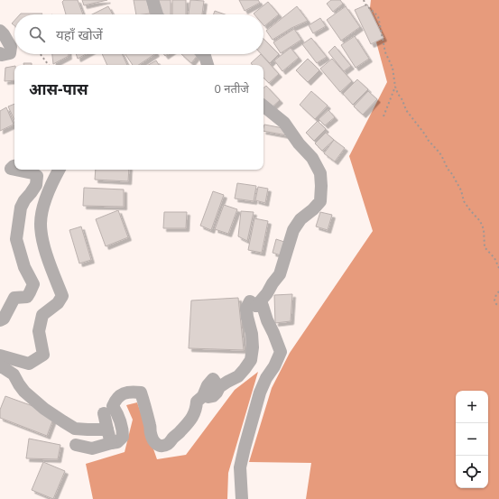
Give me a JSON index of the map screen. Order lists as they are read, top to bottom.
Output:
{
  "page": {
    "search": "यहाँ खोजें",
    "heading": ["आस-पास", "0 नतीजे"],
    "map_buttons": ["+", "−"]
  }
}
